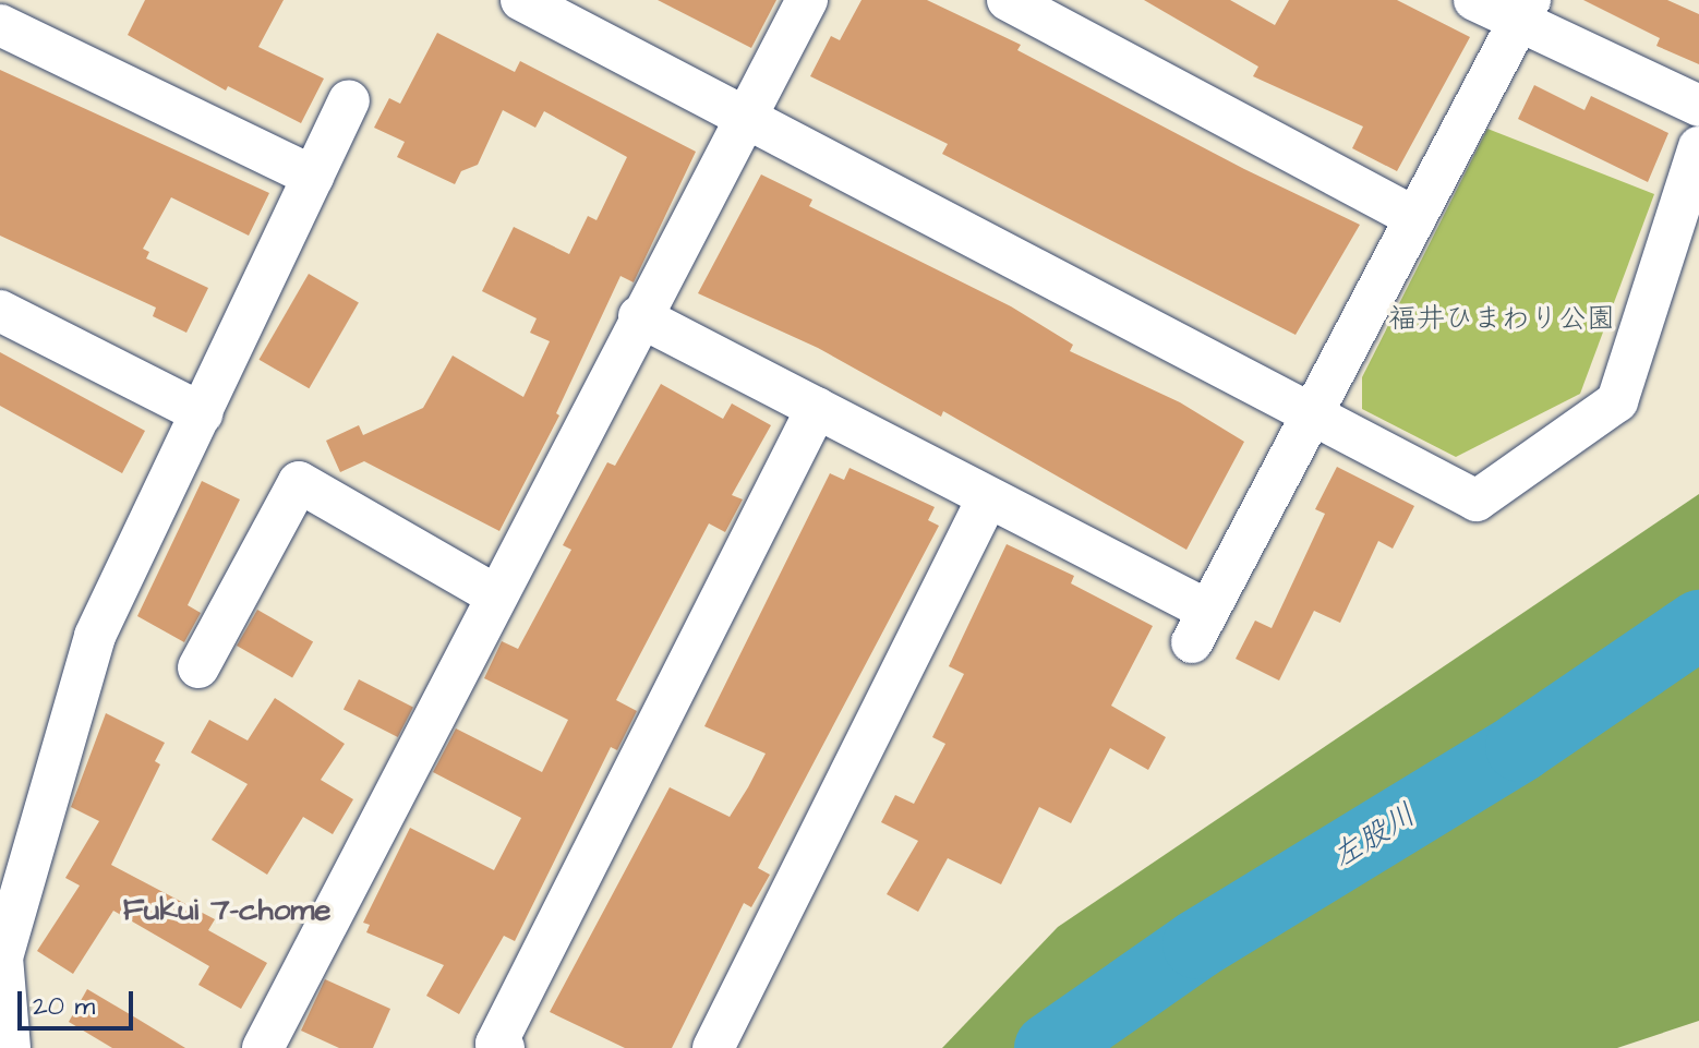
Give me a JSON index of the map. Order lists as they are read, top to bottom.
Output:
{
  "districts": ["Fukui 7-chome"],
  "water": ["左股川"],
  "parks": ["福井ひまわり公園"],
  "scale_bar": "20 m"
}
